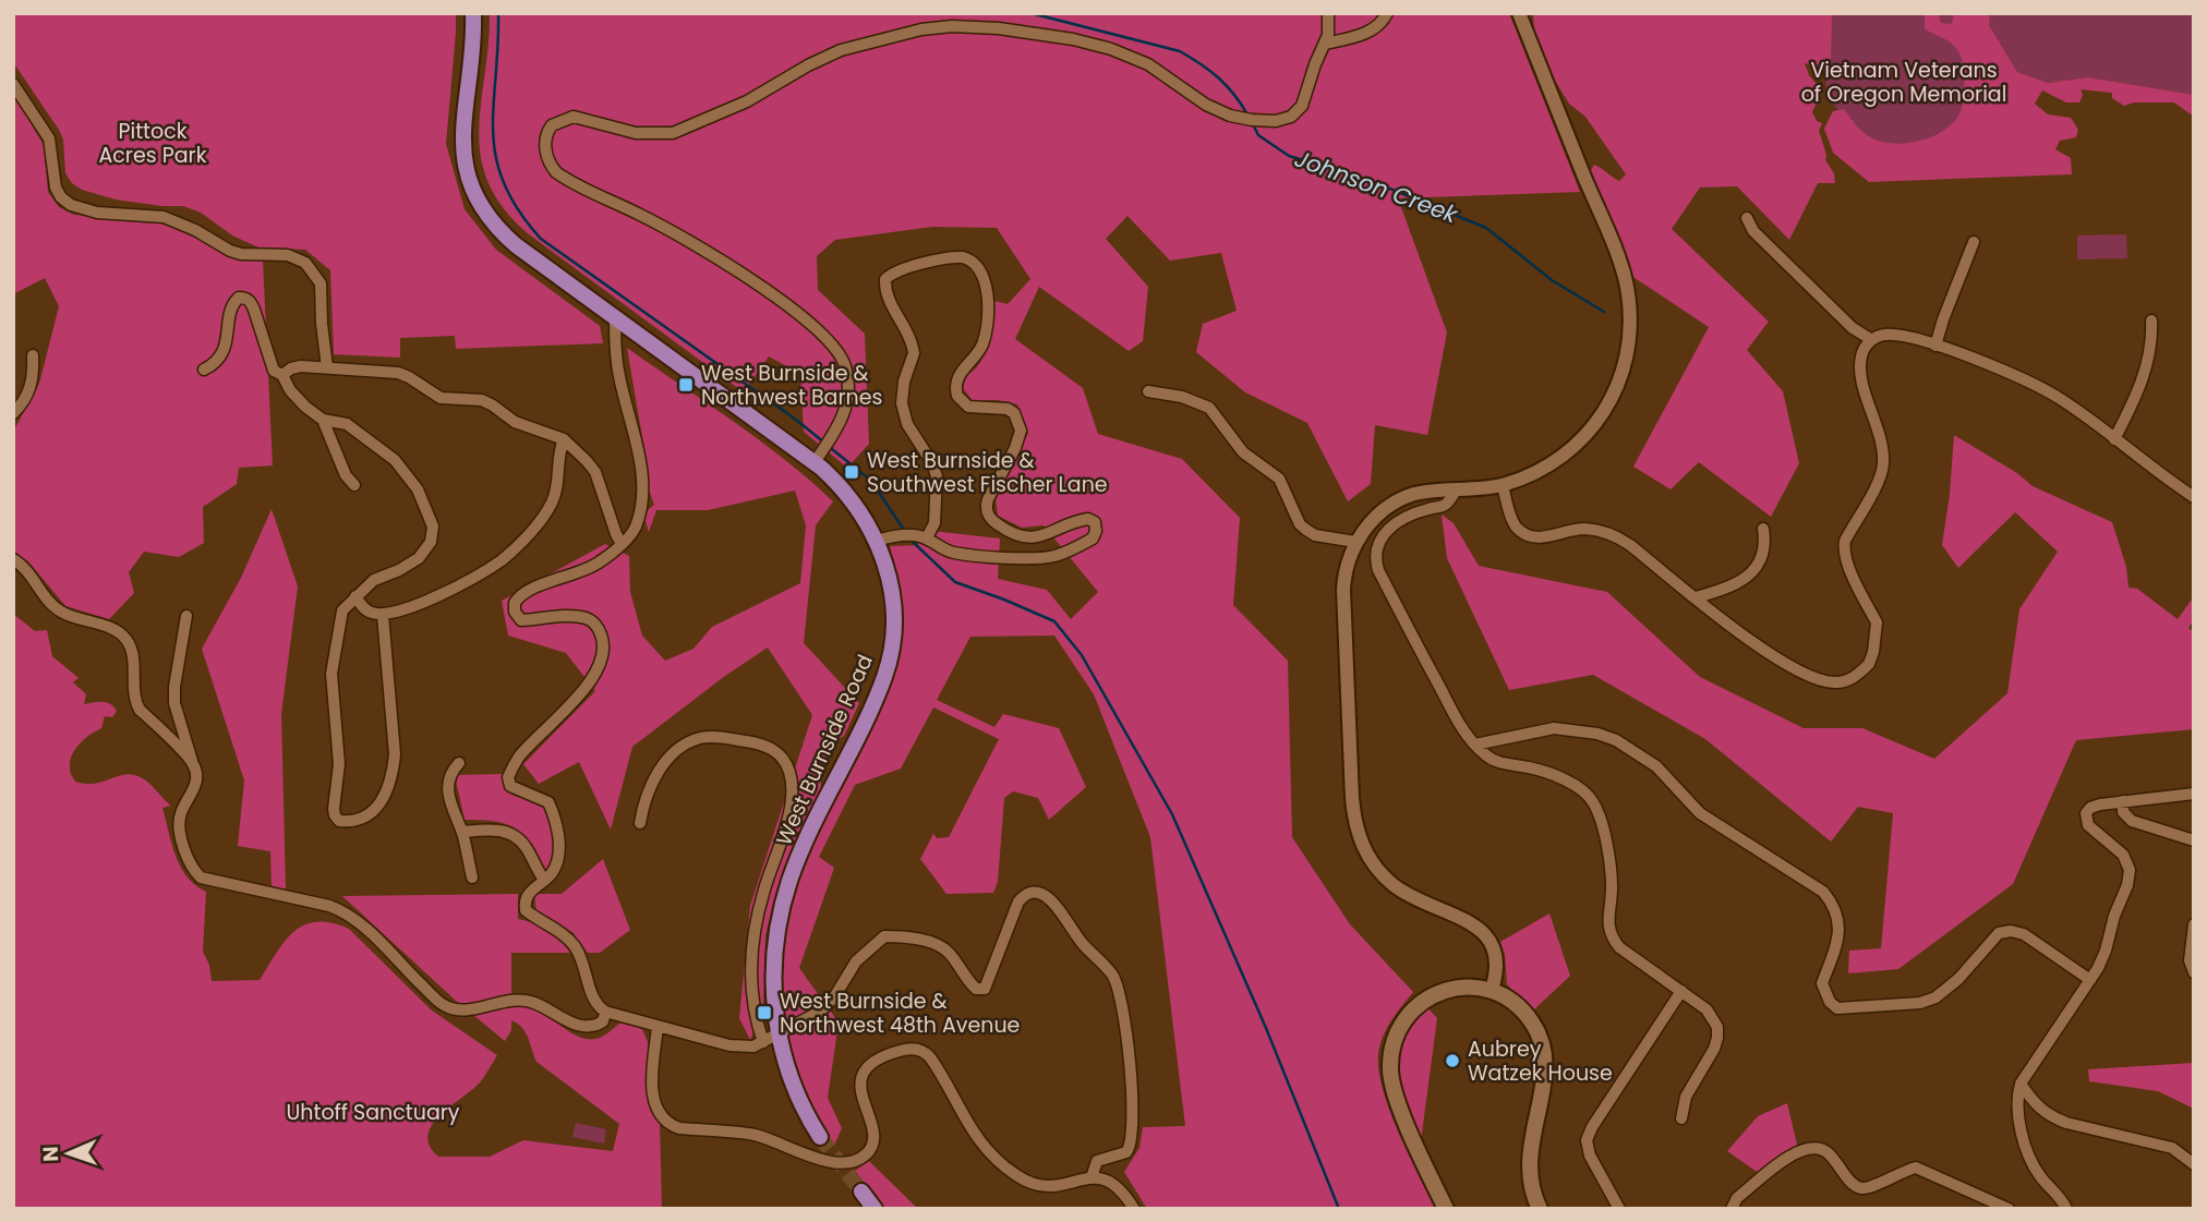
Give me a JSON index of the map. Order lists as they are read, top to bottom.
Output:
{
  "streets": {
    "main road": ["West Burnside Road"]
  },
  "water": ["Johnson Creek"],
  "parks": ["Vietnam Veterans of Oregon Memorial", "Pittock Acres Park", "Uhtoff Sanctuary"],
  "places": {
    "transit": ["West Burnside & Northwest Barnes", "West Burnside & Southwest Fischer Lane", "West Burnside & Northwest 48th Avenue"],
    "other": ["Aubrey Watzek House"]
  },
  "north": "left"
}
